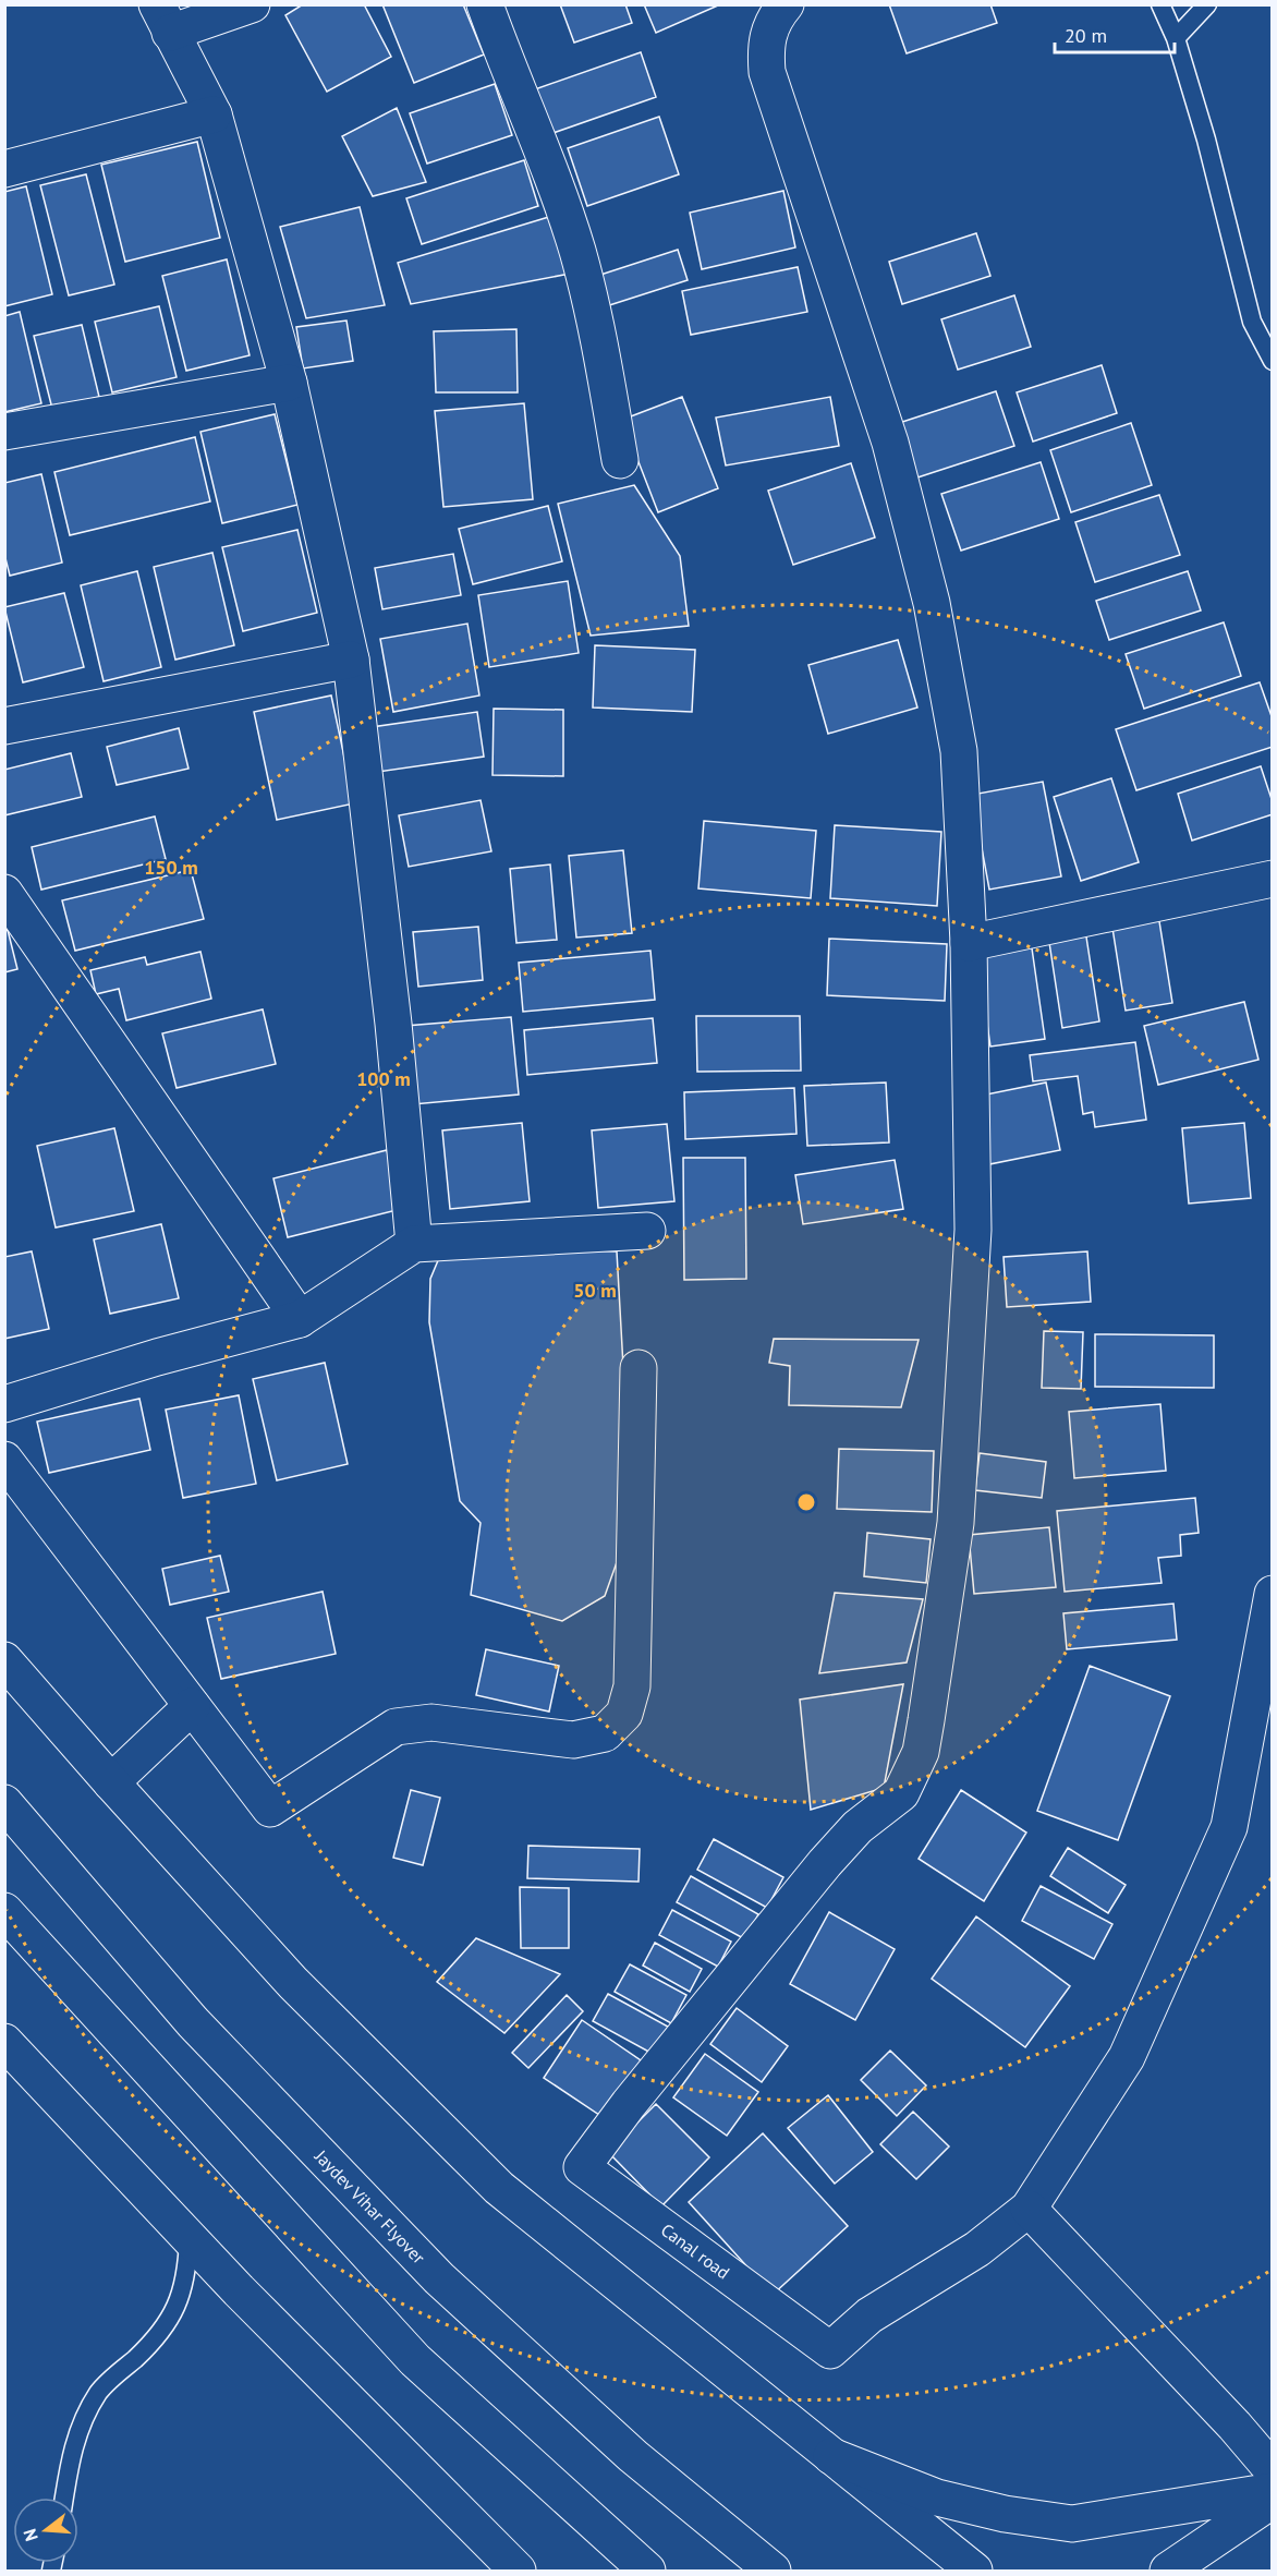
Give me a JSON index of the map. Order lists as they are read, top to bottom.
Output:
{
  "streets": {
    "main road": ["Jaydev Vihar Flyover", "Canal road"]
  },
  "scale_bar": "20 m",
  "north": "left",
  "rings": ["150 m", "100 m", "50 m"]
}
